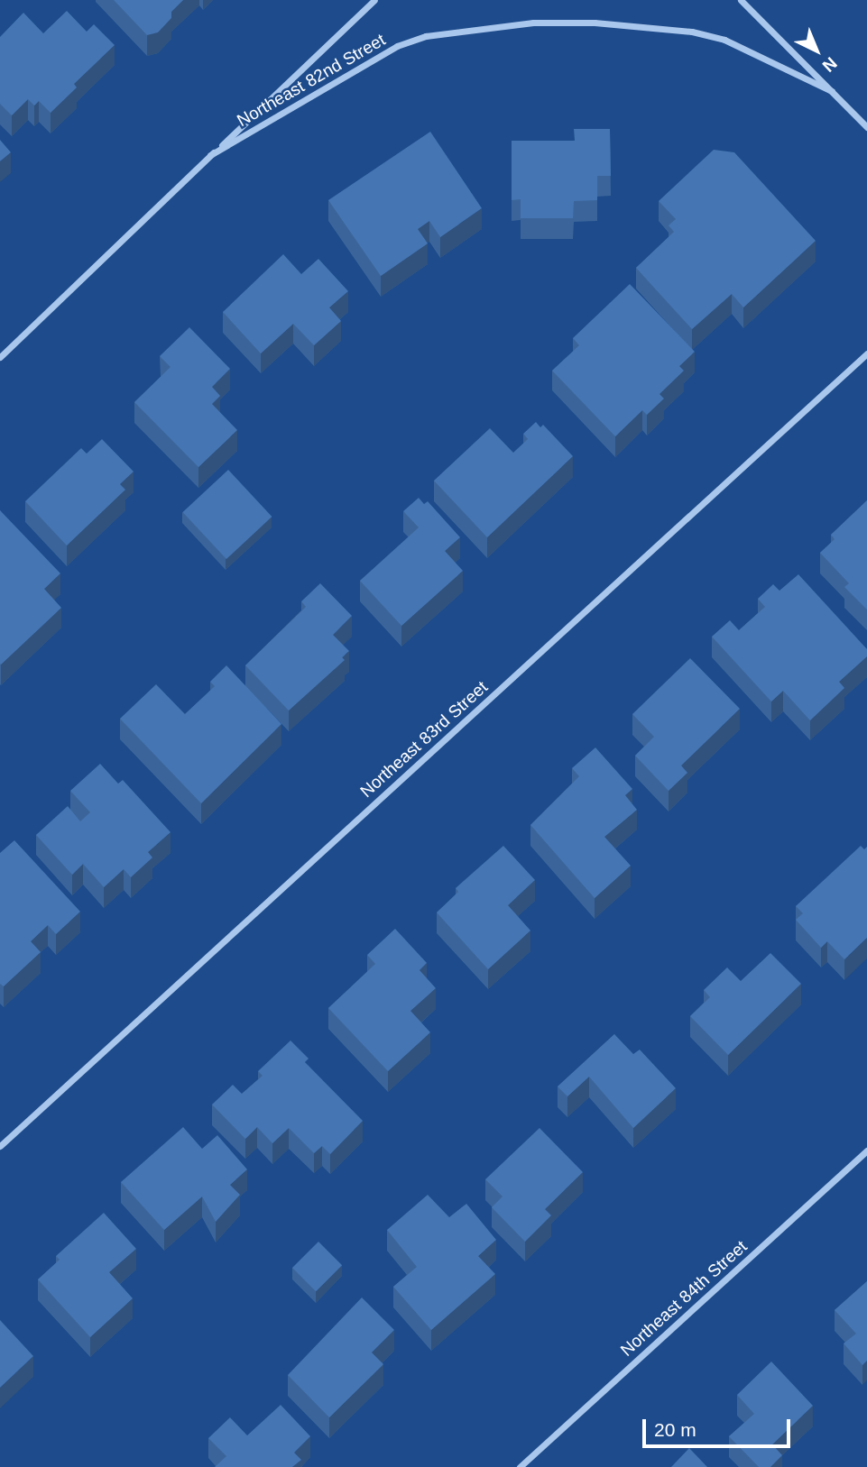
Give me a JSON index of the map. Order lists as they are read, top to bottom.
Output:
{
  "streets": {
    "street": ["Northeast 82nd Street", "Northeast 83rd Street", "Northeast 84th Street"]
  },
  "scale_bar": "20 m",
  "north": "bottom right"
}
